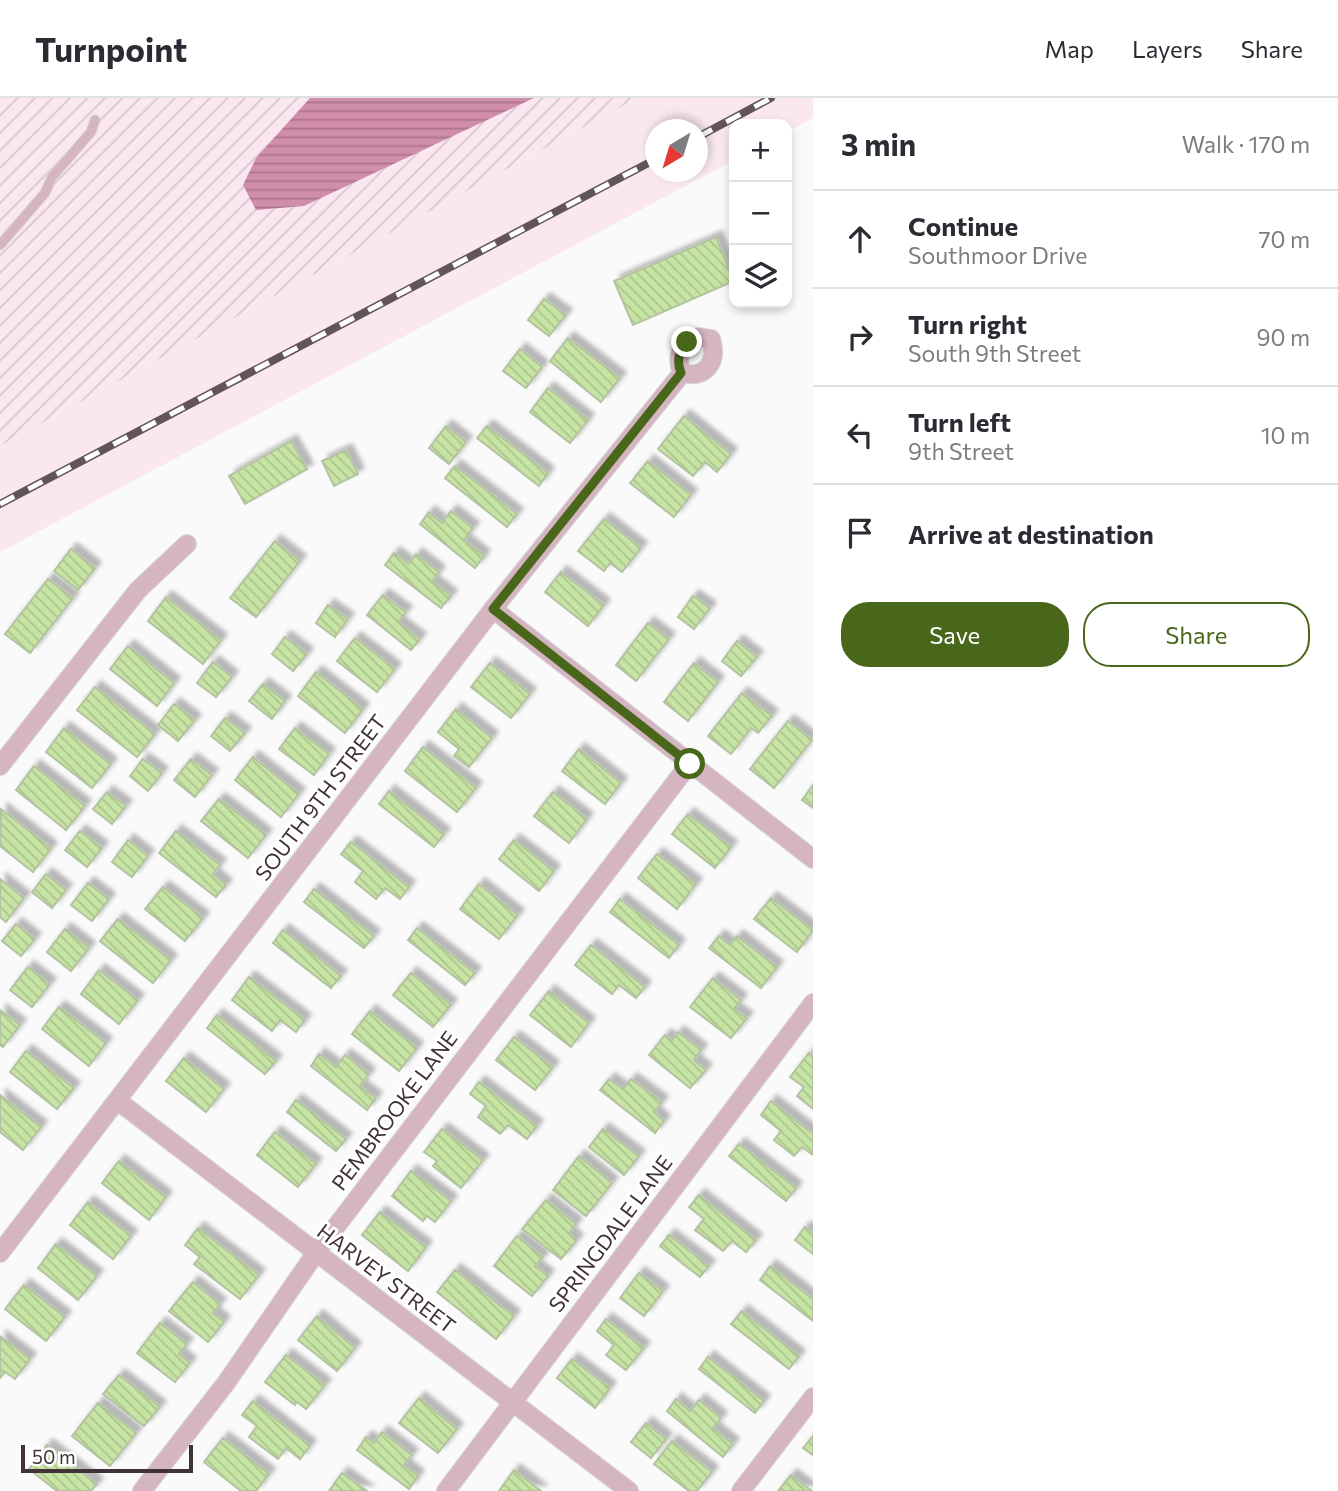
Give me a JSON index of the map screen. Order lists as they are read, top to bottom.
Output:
{
  "streets": {
    "street": [
      "SOUTH 9TH STREET",
      "PEMBROOKE LANE",
      "SPRINGDALE LANE",
      "HARVEY STREET"
    ]
  },
  "crossings": [
    ["SOUTH 9TH STREET", "HARVEY STREET"],
    ["PEMBROOKE LANE", "HARVEY STREET"],
    ["SPRINGDALE LANE", "HARVEY STREET"]
  ],
  "scale_bar": "50 m",
  "north": "bottom left",
  "page": {
    "header": "Turnpoint",
    "nav": ["Map", "Layers", "Share"],
    "heading": ["3 min", "Walk · 170 m"],
    "map_buttons": ["+", "−"],
    "list": [
      ["Continue", "Southmoor Drive", "70 m"],
      ["Turn right", "South 9th Street", "90 m"],
      ["Turn left", "9th Street", "10 m"],
      "Arrive at destination"
    ],
    "buttons": ["Save", "Share"],
    "scale": "50 m"
  }
}
